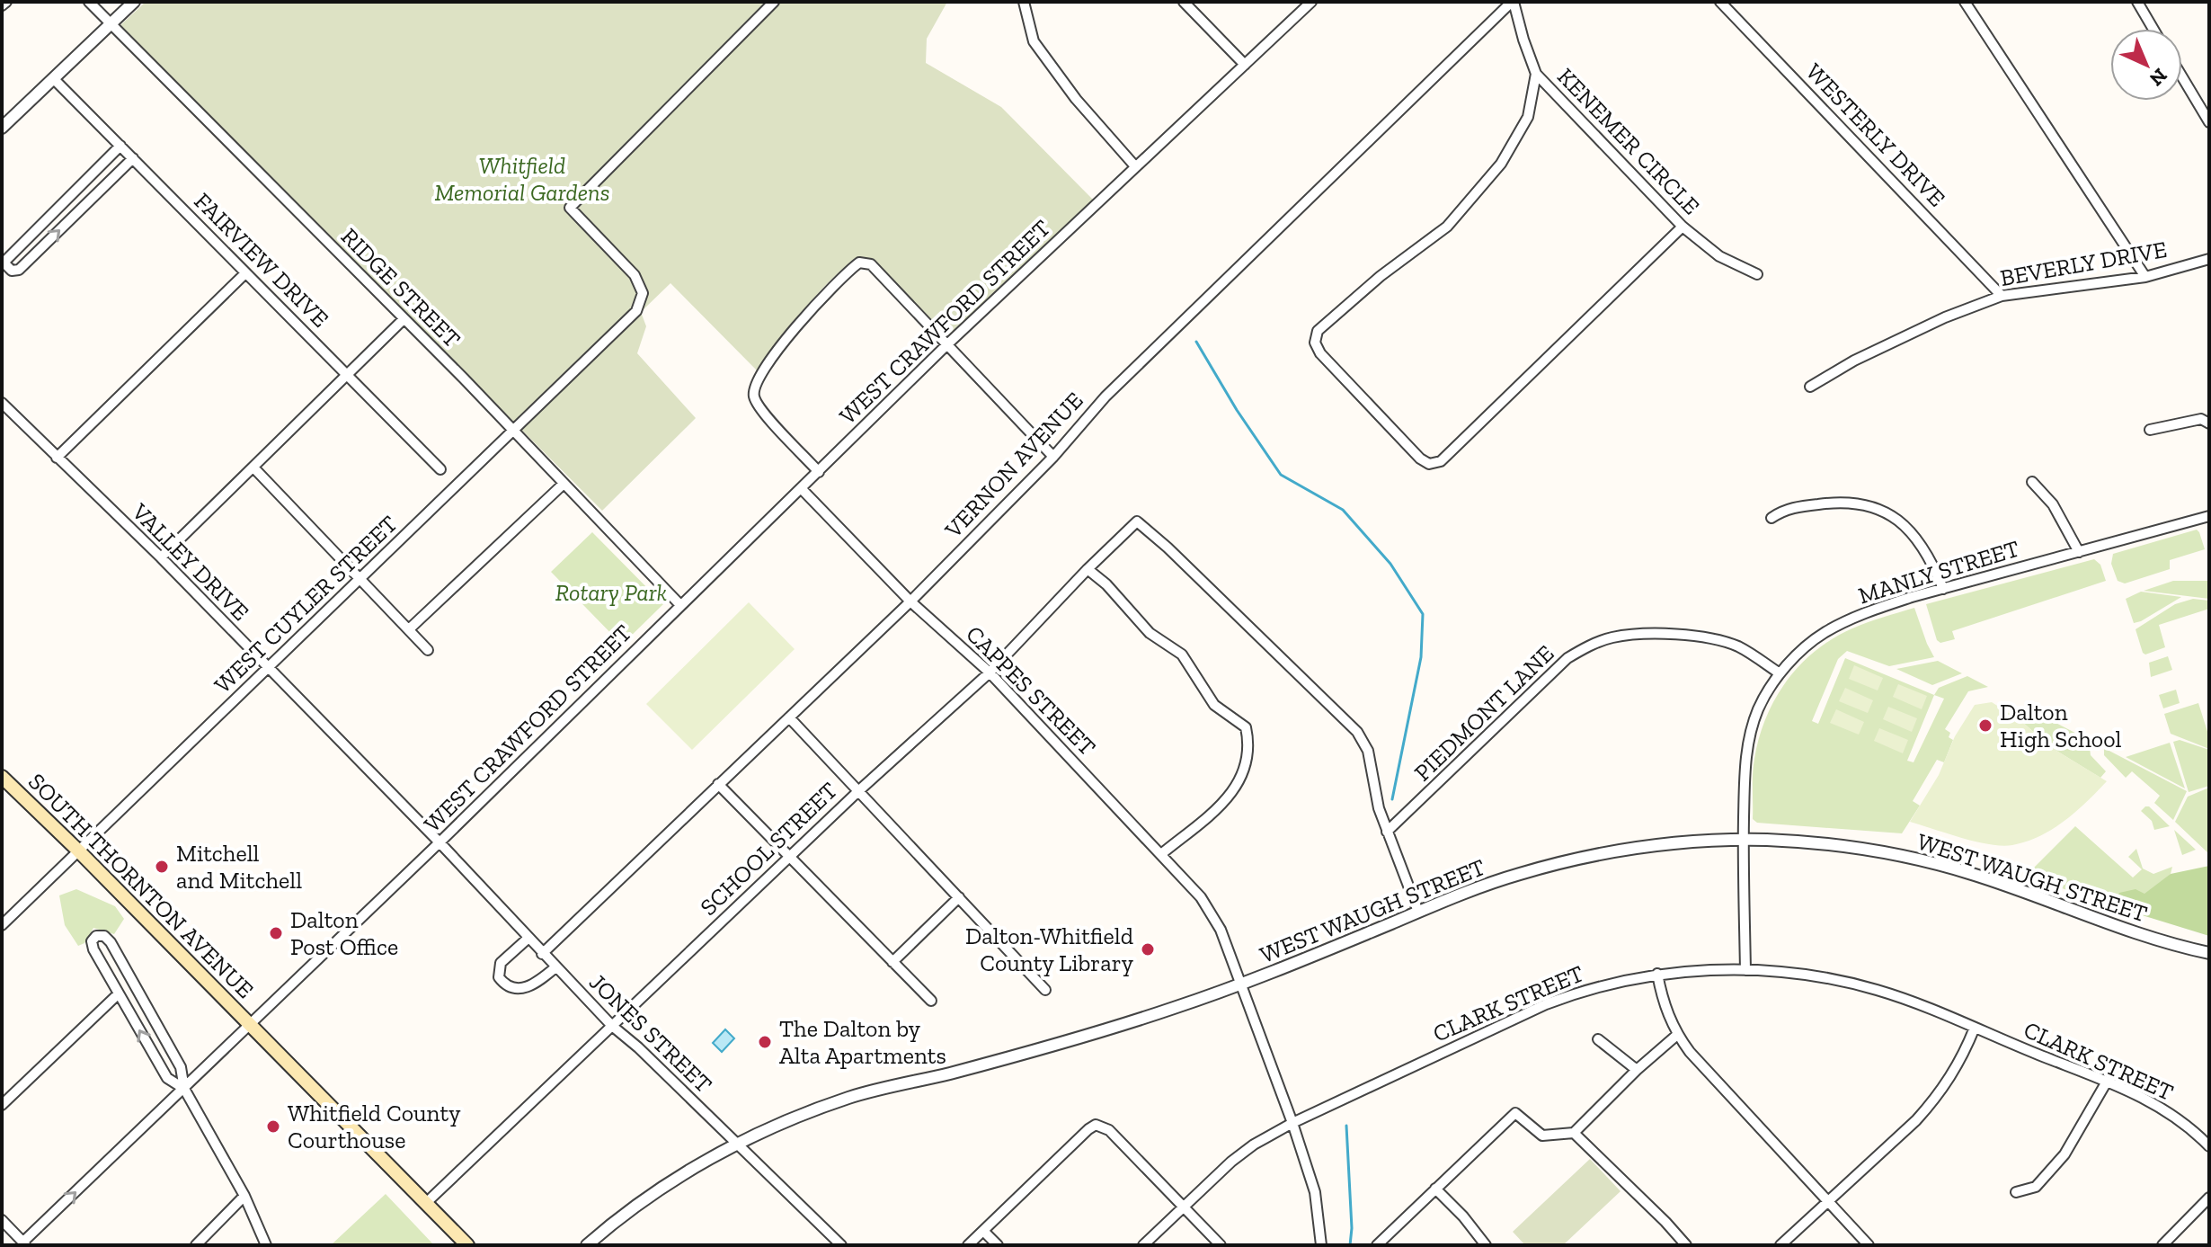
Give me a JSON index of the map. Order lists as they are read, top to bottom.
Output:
{
  "streets": {
    "main road": ["SOUTH THORNTON AVENUE"],
    "street": [
      "WESTERLY DRIVE",
      "KENEMER CIRCLE",
      "FAIRVIEW DRIVE",
      "BEVERLY DRIVE",
      "RIDGE STREET",
      "WEST CRAWFORD STREET",
      "VERNON AVENUE",
      "VALLEY DRIVE",
      "MANLY STREET",
      "WEST CUYLER STREET",
      "CAPPES STREET",
      "PIEDMONT LANE",
      "SCHOOL STREET",
      "WEST WAUGH STREET",
      "CLARK STREET",
      "JONES STREET"
    ]
  },
  "crossings": [
    ["WESTERLY DRIVE", "BEVERLY DRIVE"],
    ["KENEMER CIRCLE", "VERNON AVENUE"],
    ["RIDGE STREET", "WEST CRAWFORD STREET"],
    ["RIDGE STREET", "WEST CUYLER STREET"],
    ["WEST CRAWFORD STREET", "VALLEY DRIVE"],
    ["WEST CRAWFORD STREET", "CAPPES STREET"],
    ["WEST CRAWFORD STREET", "SOUTH THORNTON AVENUE"],
    ["WEST CRAWFORD STREET", "JONES STREET"],
    ["VERNON AVENUE", "CAPPES STREET"],
    ["VERNON AVENUE", "JONES STREET"],
    ["VALLEY DRIVE", "WEST CUYLER STREET"],
    ["VALLEY DRIVE", "JONES STREET"],
    ["MANLY STREET", "PIEDMONT LANE"],
    ["MANLY STREET", "WEST WAUGH STREET"],
    ["MANLY STREET", "CLARK STREET"],
    ["WEST CUYLER STREET", "SOUTH THORNTON AVENUE"],
    ["CAPPES STREET", "SCHOOL STREET"],
    ["CAPPES STREET", "WEST WAUGH STREET"],
    ["CAPPES STREET", "CLARK STREET"],
    ["PIEDMONT LANE", "SCHOOL STREET"],
    ["SCHOOL STREET", "SOUTH THORNTON AVENUE"],
    ["SCHOOL STREET", "JONES STREET"],
    ["WEST WAUGH STREET", "JONES STREET"]
  ],
  "parks": ["Whitfield Memorial Gardens", "Rotary Park"],
  "places": [
    "Dalton High School",
    "Mitchell and Mitchell",
    "Dalton Post Office",
    "Dalton-Whitfield County Library",
    "The Dalton by Alta Apartments",
    "Whitfield County Courthouse"
  ],
  "north": "bottom right"
}
